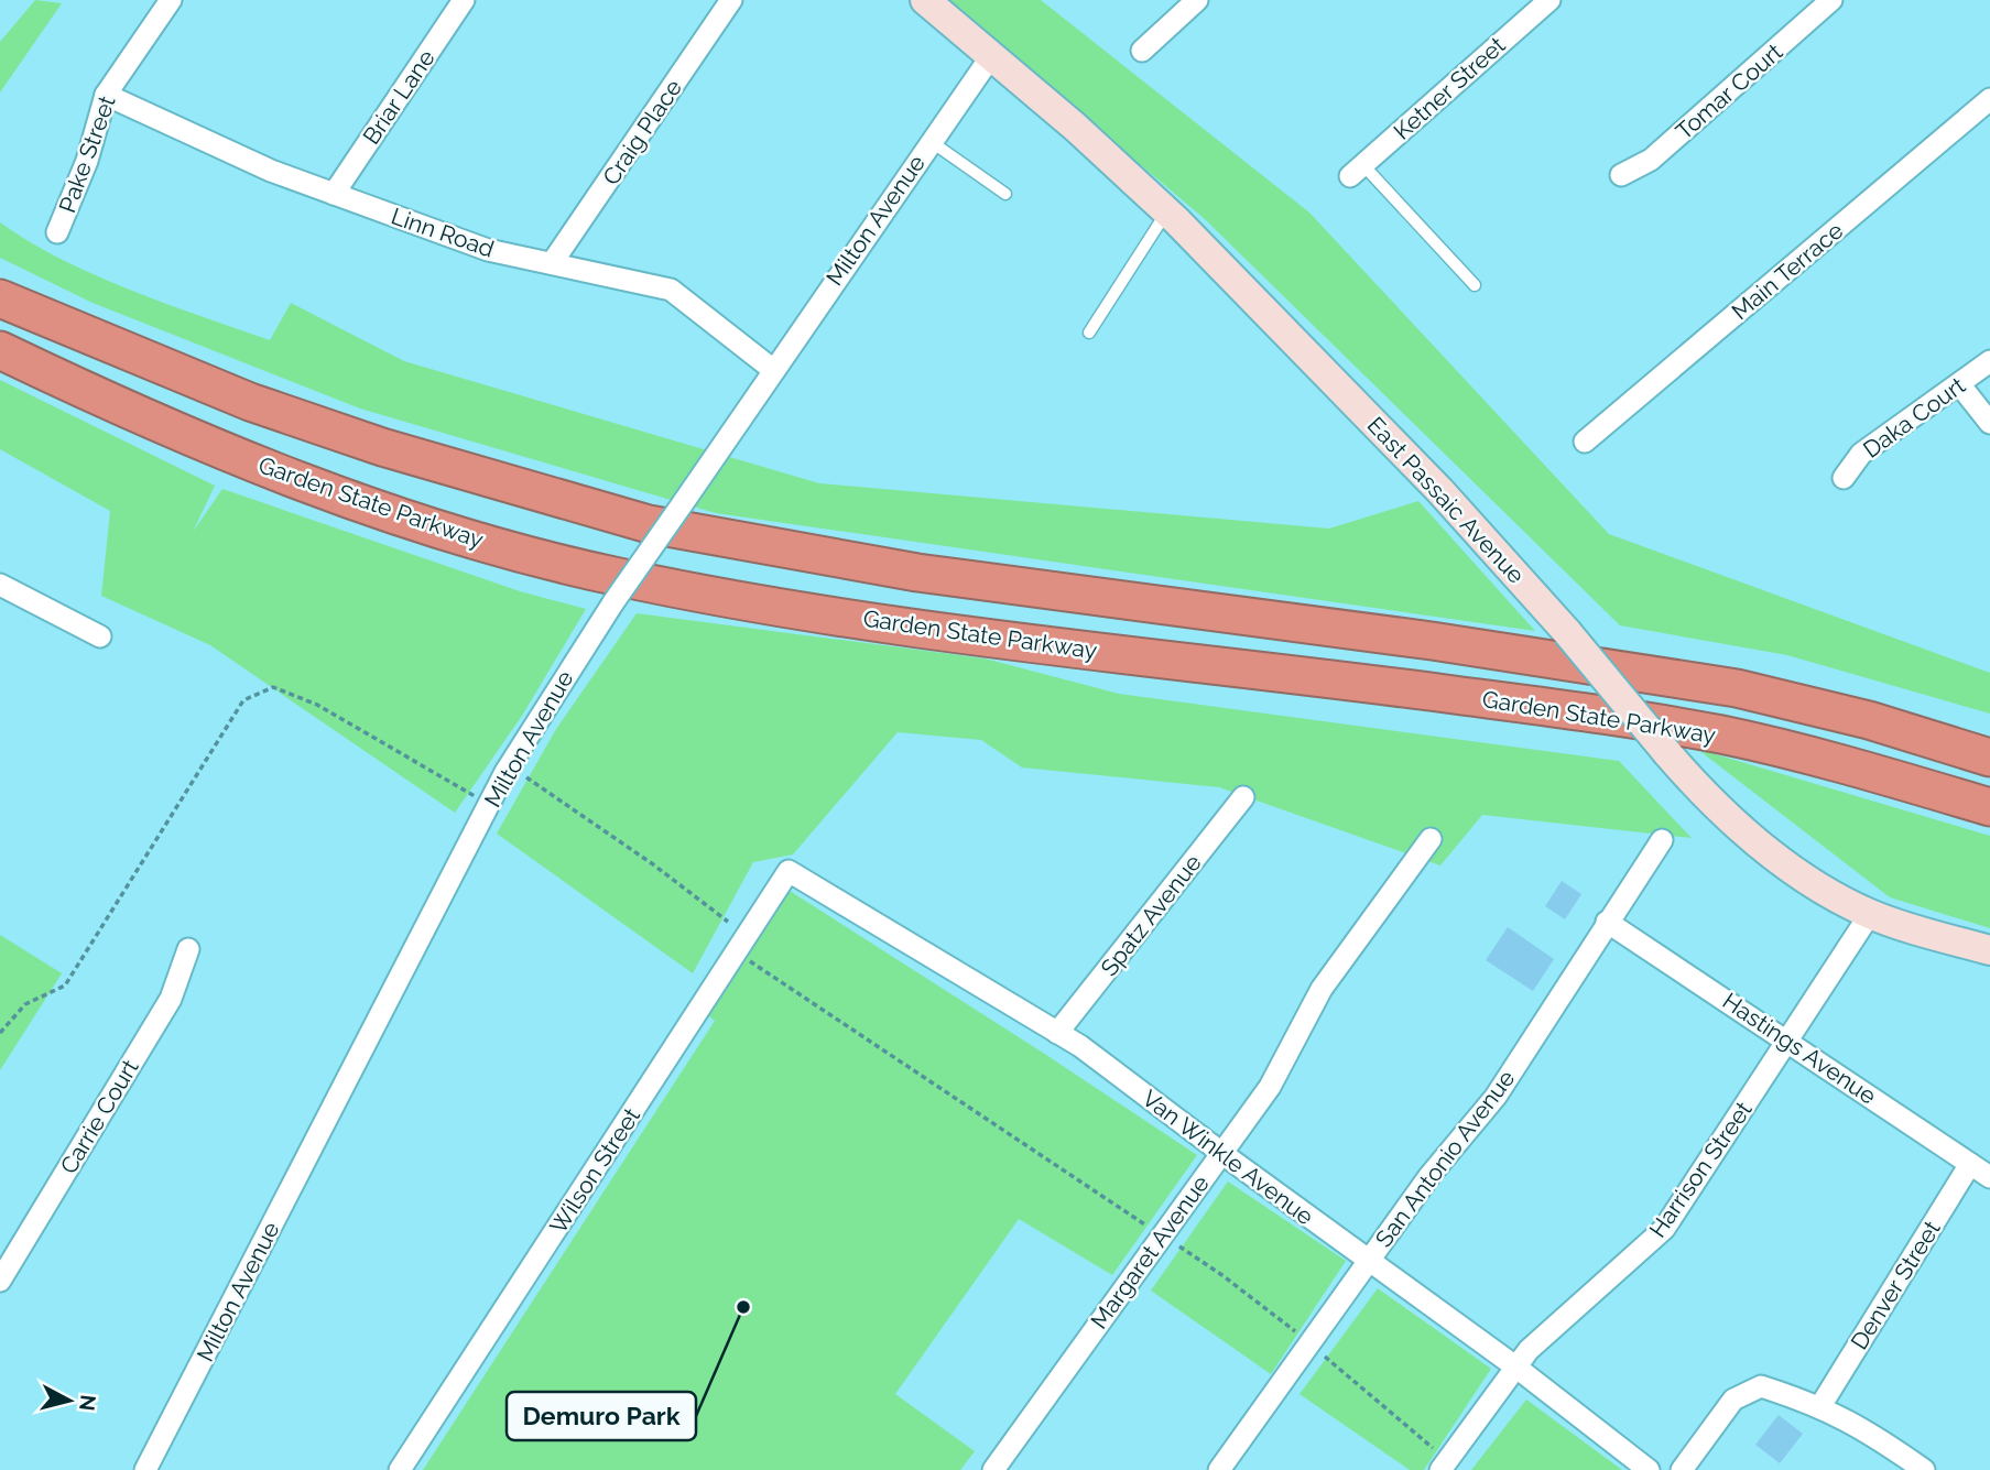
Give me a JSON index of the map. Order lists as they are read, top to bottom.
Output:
{
  "streets": {
    "highway": ["Garden State Parkway"],
    "main road": ["East Passaic Avenue"],
    "street": [
      "Ketner Street",
      "Tomar Court",
      "Briar Lane",
      "Craig Place",
      "Pake Street",
      "Milton Avenue",
      "Linn Road",
      "Main Terrace",
      "Daka Court",
      "Spatz Avenue",
      "Hastings Avenue",
      "Carrie Court",
      "Van Winkle Avenue",
      "San Antonio Avenue",
      "Harrison Street",
      "Wilson Street",
      "Margaret Avenue",
      "Denver Street"
    ]
  },
  "crossings": [
    ["Briar Lane", "Linn Road"],
    ["Craig Place", "Linn Road"],
    ["Pake Street", "Linn Road"],
    ["Milton Avenue", "Linn Road"],
    ["Milton Avenue", "East Passaic Avenue"],
    ["East Passaic Avenue", "Harrison Street"],
    ["Spatz Avenue", "Van Winkle Avenue"],
    ["Hastings Avenue", "San Antonio Avenue"],
    ["Hastings Avenue", "Harrison Street"],
    ["Hastings Avenue", "Denver Street"],
    ["Van Winkle Avenue", "San Antonio Avenue"],
    ["Van Winkle Avenue", "Harrison Street"],
    ["Van Winkle Avenue", "Wilson Street"],
    ["Van Winkle Avenue", "Margaret Avenue"]
  ],
  "places": ["Demuro Park"],
  "north": "right"
}
